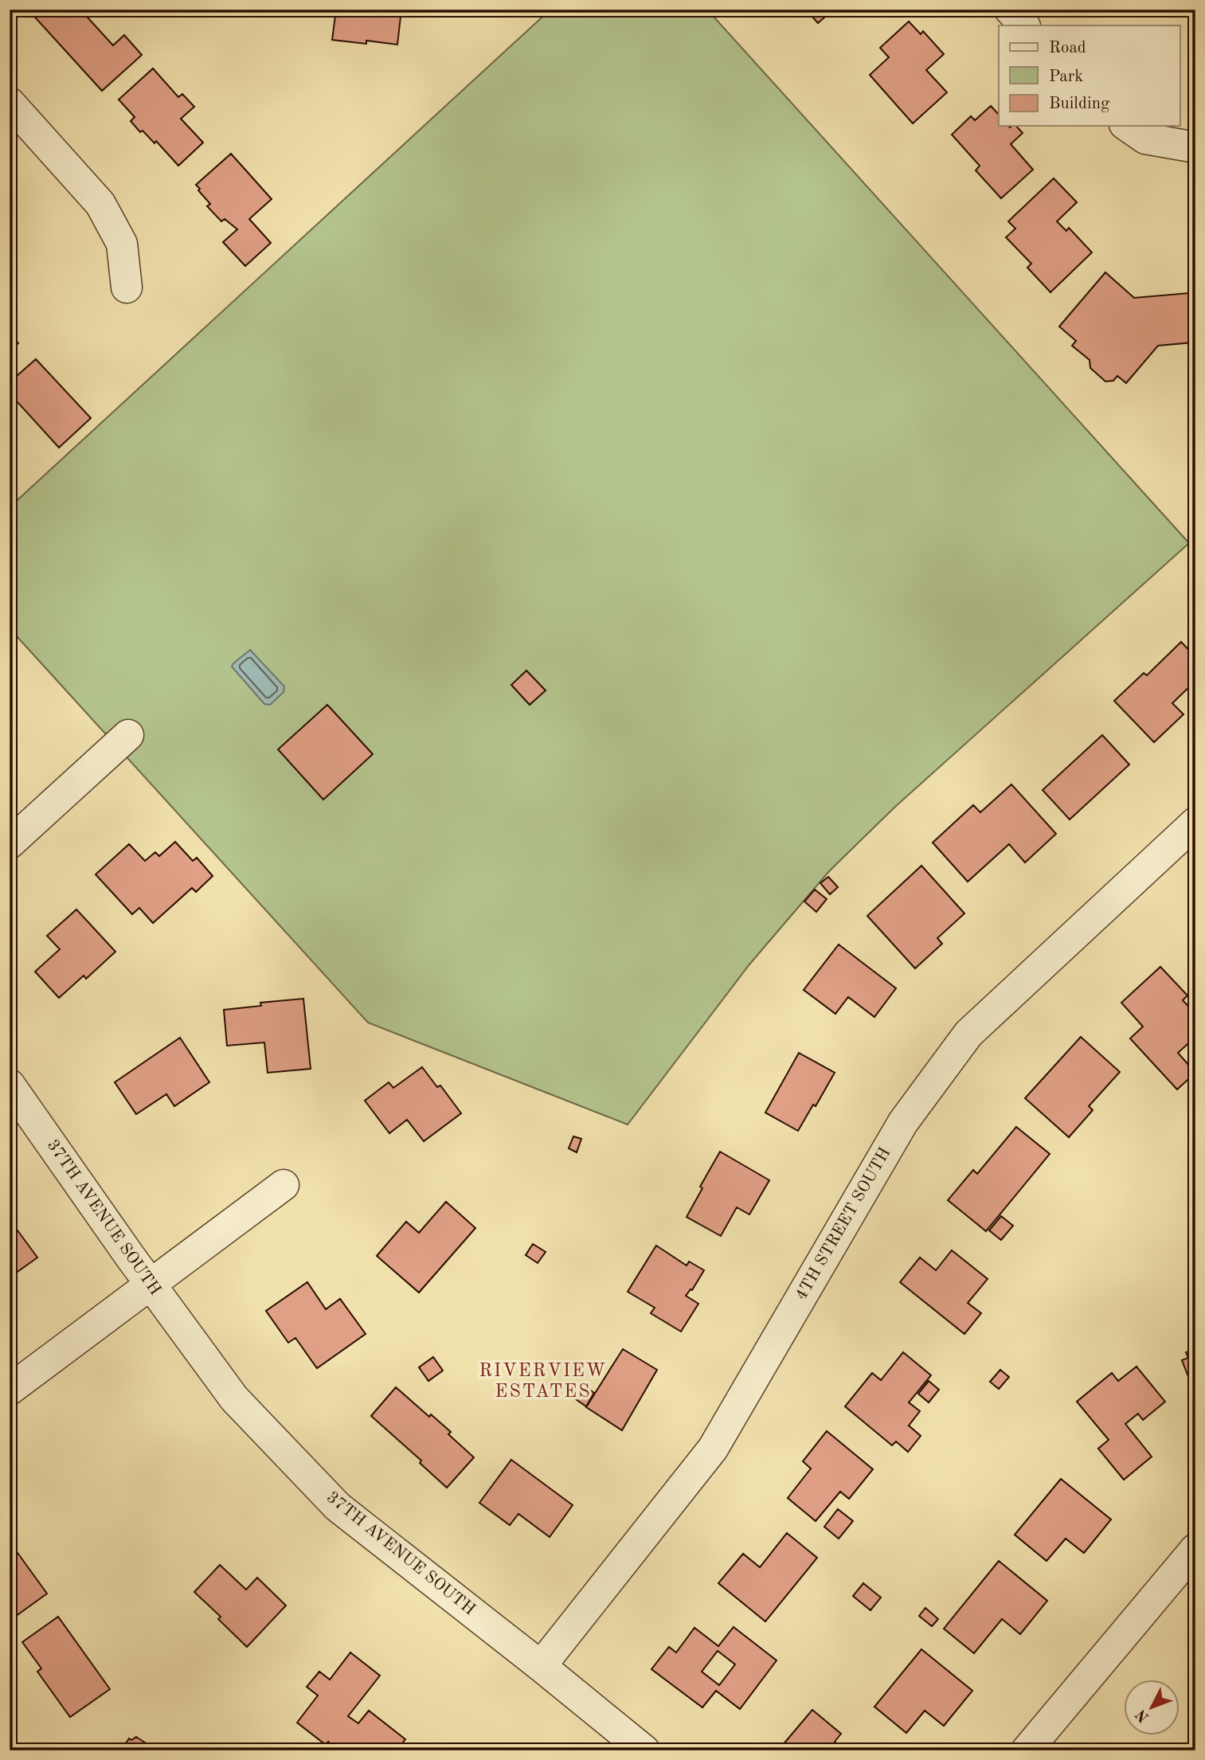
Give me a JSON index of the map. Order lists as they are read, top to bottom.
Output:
{
  "streets": {
    "street": ["37TH AVENUE SOUTH", "4TH STREET SOUTH"]
  },
  "crossings": [
    ["37TH AVENUE SOUTH", "4TH STREET SOUTH"]
  ],
  "districts": ["RIVERVIEW ESTATES"],
  "legend": ["Road", "Park", "Building"],
  "north": "bottom left"
}
